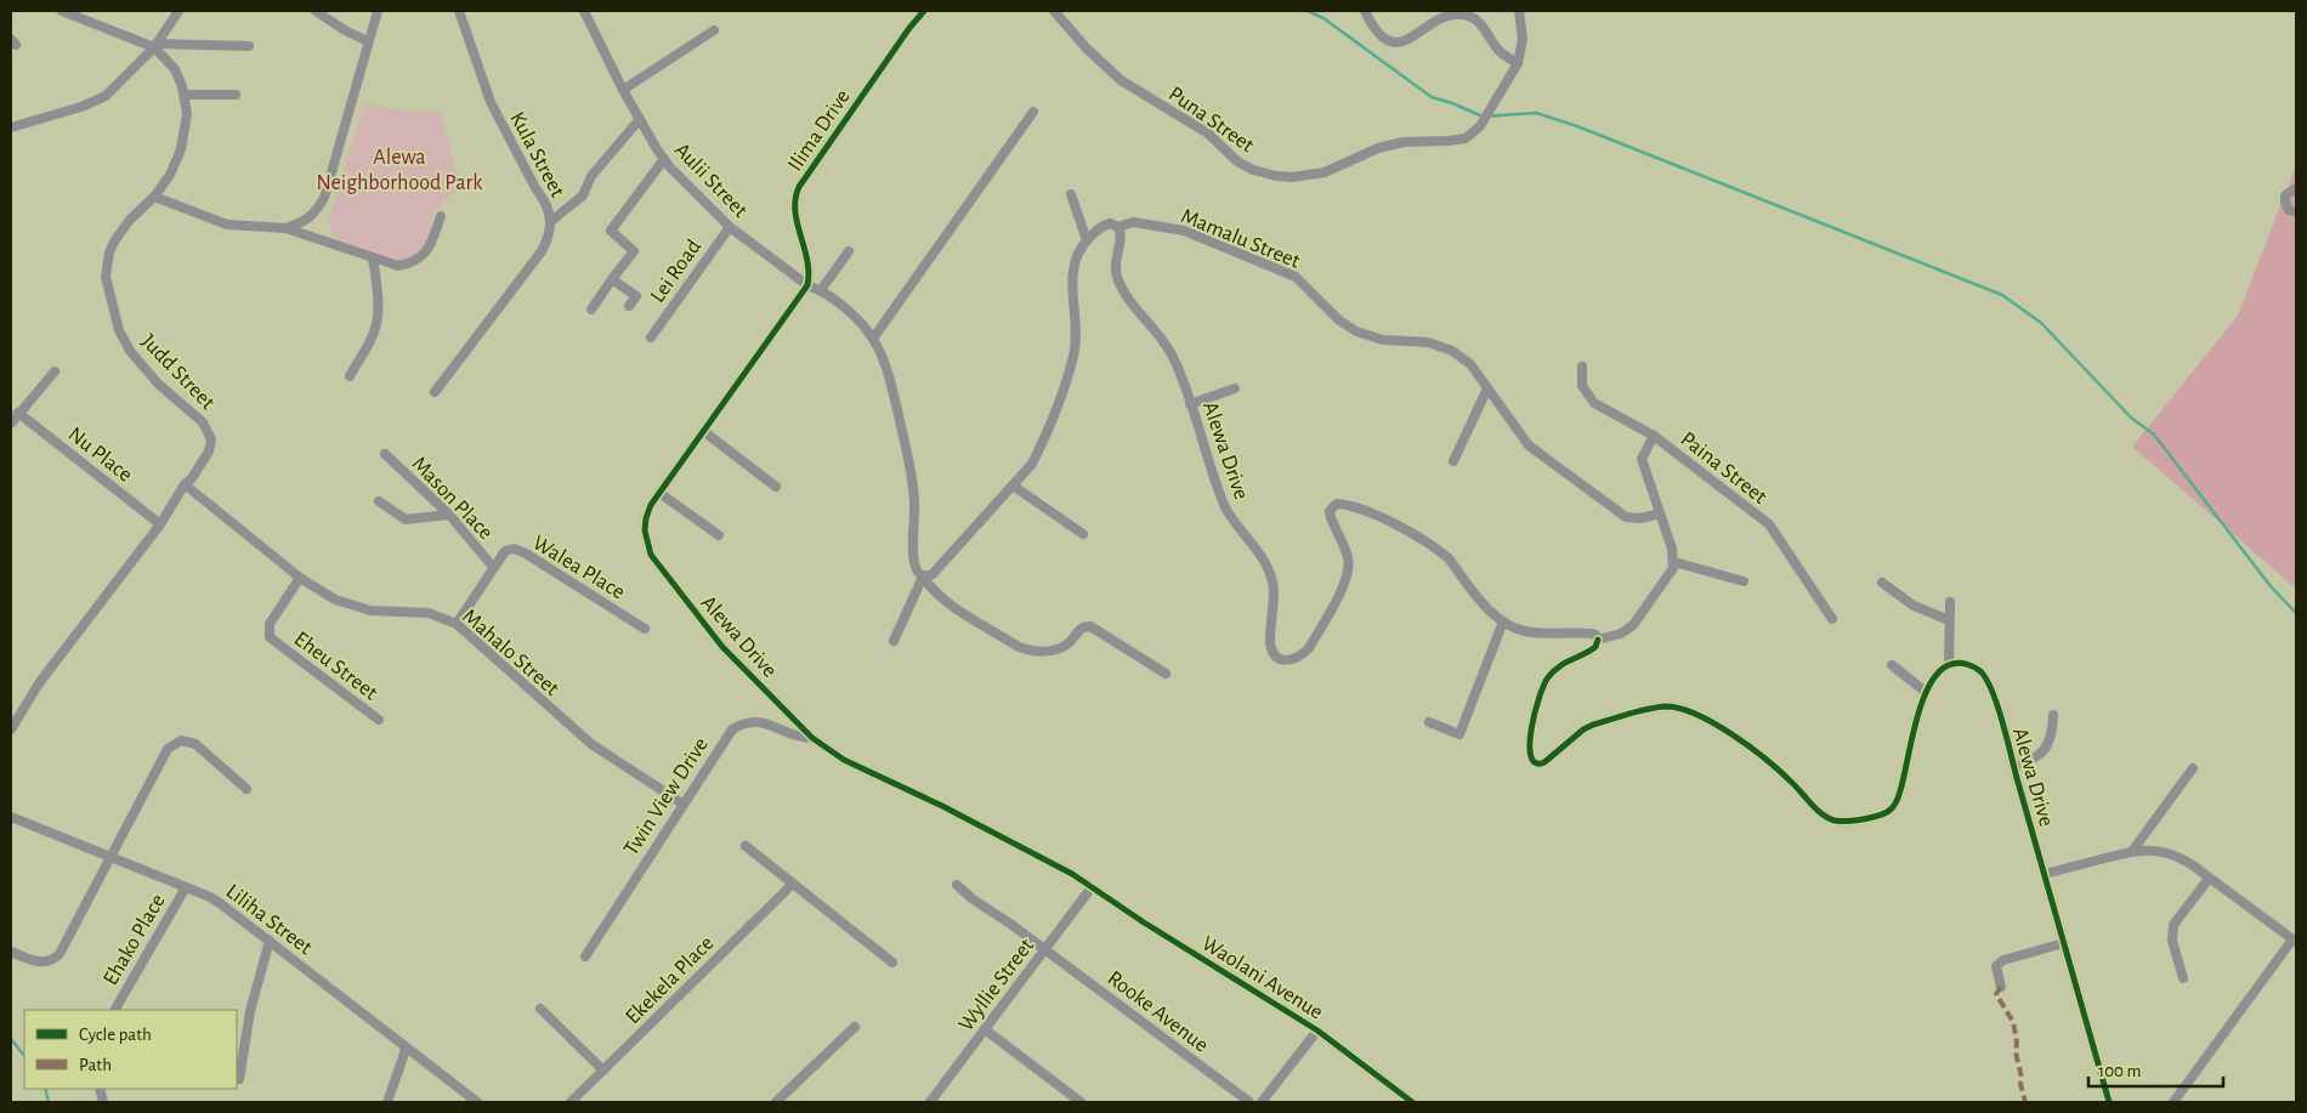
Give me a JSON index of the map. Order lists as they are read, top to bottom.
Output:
{
  "streets": {
    "street": [
      "Puna Street",
      "Ilima Drive",
      "Kula Street",
      "Aulii Street",
      "Mamalu Street",
      "Lei Road",
      "Judd Street",
      "Alewa Drive",
      "Nu Place",
      "Paina Street",
      "Mason Place",
      "Walea Place",
      "Mahalo Street",
      "Eheu Street",
      "Twin View Drive",
      "Liliha Street",
      "Ehako Place",
      "Waolani Avenue",
      "Ekekela Place",
      "Wyllie Street",
      "Rooke Avenue"
    ]
  },
  "crossings": [
    ["Ilima Drive", "Aulii Street"],
    ["Ilima Drive", "Alewa Drive"],
    ["Aulii Street", "Lei Road"],
    ["Aulii Street", "Alewa Drive"],
    ["Mamalu Street", "Alewa Drive"],
    ["Judd Street", "Nu Place"],
    ["Judd Street", "Mahalo Street"],
    ["Alewa Drive", "Twin View Drive"],
    ["Alewa Drive", "Waolani Avenue"],
    ["Alewa Drive", "Wyllie Street"],
    ["Mason Place", "Walea Place"],
    ["Walea Place", "Mahalo Street"],
    ["Mahalo Street", "Eheu Street"],
    ["Mahalo Street", "Twin View Drive"],
    ["Liliha Street", "Ehako Place"],
    ["Waolani Avenue", "Wyllie Street"],
    ["Wyllie Street", "Rooke Avenue"]
  ],
  "parks": ["Alewa Neighborhood Park"],
  "legend": ["Cycle path", "Path"],
  "scale_bar": "100 m"
}
